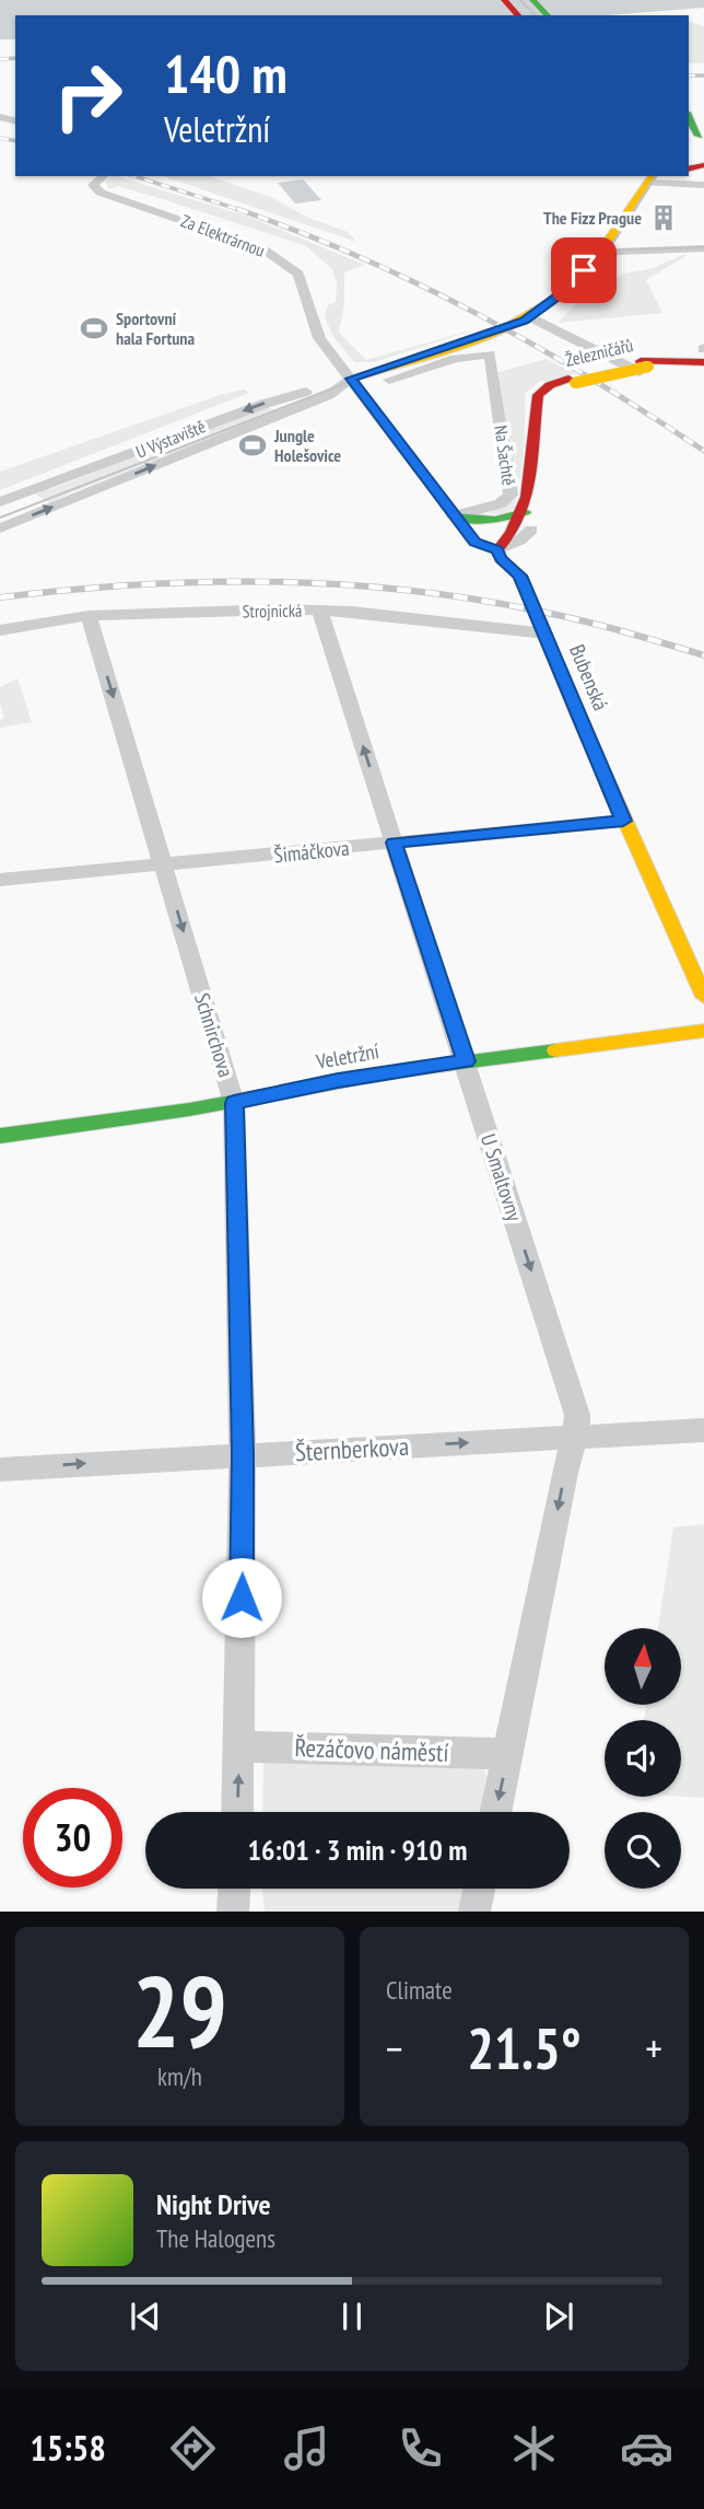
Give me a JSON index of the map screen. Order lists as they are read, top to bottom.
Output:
{
  "streets": {
    "main road": [
      "Železničářů",
      "U Výstaviště",
      "Bubenská",
      "Veletržní"
    ],
    "street": [
      "Za Elektrárnou",
      "Na Šachtě",
      "Strojnická",
      "Šimáčkova",
      "Schnirchova",
      "U Smaltovny",
      "Šternberkova",
      "Řezáčovo náměstí"
    ]
  },
  "crossings": [
    ["Za Elektrárnou", "U Výstaviště"],
    ["Za Elektrárnou", "Bubenská"],
    ["Železničářů", "Bubenská"],
    ["U Výstaviště", "Bubenská"],
    ["Na Šachtě", "Bubenská"],
    ["Strojnická", "Bubenská"],
    ["Strojnická", "Schnirchova"],
    ["Strojnická", "U Smaltovny"],
    ["Bubenská", "Šimáčkova"],
    ["Šimáčkova", "Schnirchova"],
    ["Šimáčkova", "U Smaltovny"],
    ["Schnirchova", "Veletržní"],
    ["Schnirchova", "Šternberkova"],
    ["Schnirchova", "Řezáčovo náměstí"],
    ["Veletržní", "U Smaltovny"],
    ["U Smaltovny", "Šternberkova"],
    ["U Smaltovny", "Řezáčovo náměstí"]
  ],
  "one_way": ["Schnirchova", "Šternberkova"],
  "places": {
    "building": ["The Fizz Prague"],
    "sports": ["Sportovní hala Fortuna", "Jungle Holešovice"]
  },
  "north": "top",
  "page": {
    "turn": ["140 m", "Veletržní"],
    "limit": "30",
    "trip": "16:01 · 3 min · 910 m",
    "tile": [
      ["29", "km/h"],
      "Climate"
    ],
    "heat": ["−", "21.5°", "+"],
    "song": ["Night Drive", "The Halogens"],
    "tabs": "15:58"
  }
}
